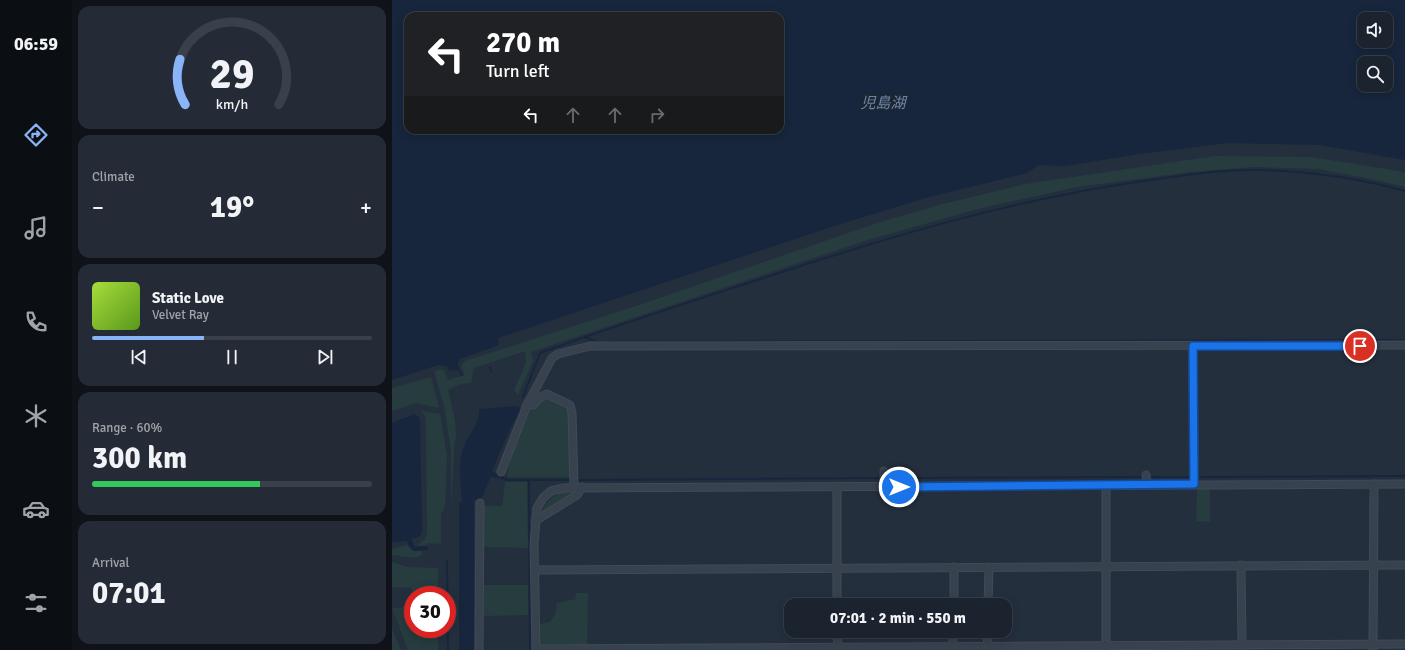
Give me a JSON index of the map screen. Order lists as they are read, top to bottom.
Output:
{
  "water": ["児島湖"],
  "page": {
    "tabs": "06:59",
    "turn": ["270 m", "Turn left"],
    "tile": [
      "Climate",
      ["Range · 60%", "300 km"],
      ["Arrival", "07:01"]
    ],
    "heat": ["−", "19°", "+"],
    "song": ["Static Love", "Velvet Ray"],
    "limit": "30",
    "trip": "07:01 · 2 min · 550 m",
    "gauge": ["29", "km/h"]
  }
}
